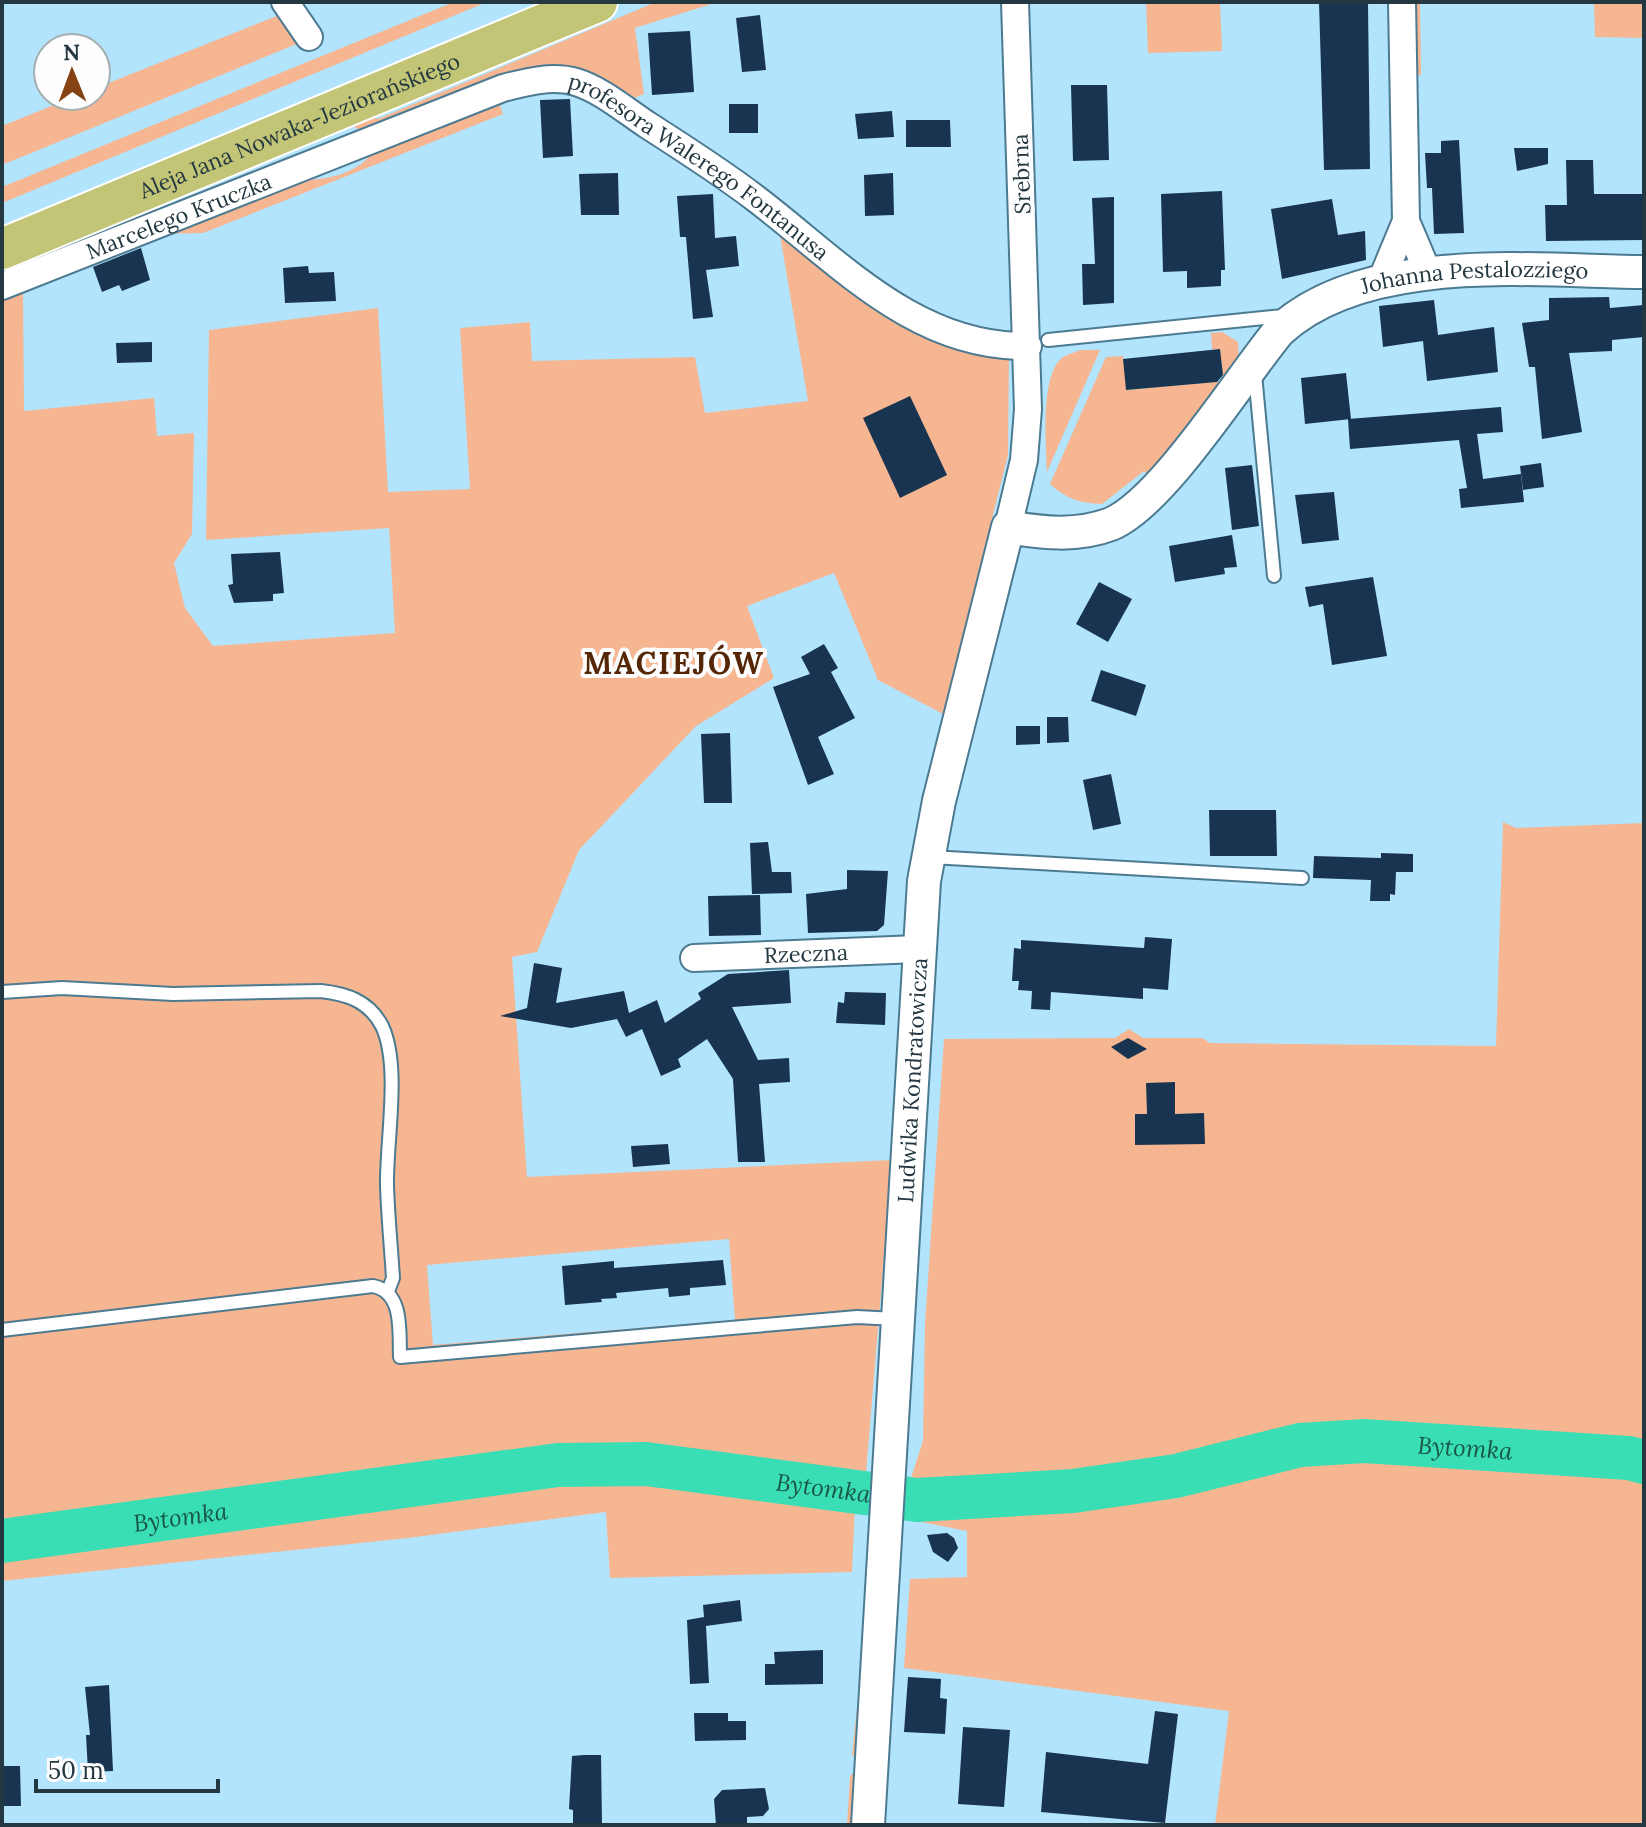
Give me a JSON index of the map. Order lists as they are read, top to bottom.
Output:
{
  "streets": {
    "main road": ["Aleja Jana Nowaka-Jeziorańskiego"],
    "street": [
      "profesora Walerego Fontanusa",
      "Srebrna",
      "Marcelego Kruczka",
      "Johanna Pestalozziego",
      "Rzeczna",
      "Ludwika Kondratowicza"
    ]
  },
  "crossings": [
    ["profesora Walerego Fontanusa", "Srebrna"],
    ["profesora Walerego Fontanusa", "Marcelego Kruczka"],
    ["profesora Walerego Fontanusa", "Johanna Pestalozziego"],
    ["profesora Walerego Fontanusa", "Ludwika Kondratowicza"],
    ["Srebrna", "Johanna Pestalozziego"],
    ["Srebrna", "Ludwika Kondratowicza"],
    ["Johanna Pestalozziego", "Ludwika Kondratowicza"],
    ["Rzeczna", "Ludwika Kondratowicza"]
  ],
  "districts": ["MACIEJÓW"],
  "water": ["Bytomka"],
  "scale_bar": "50 m",
  "north": "top"
}
